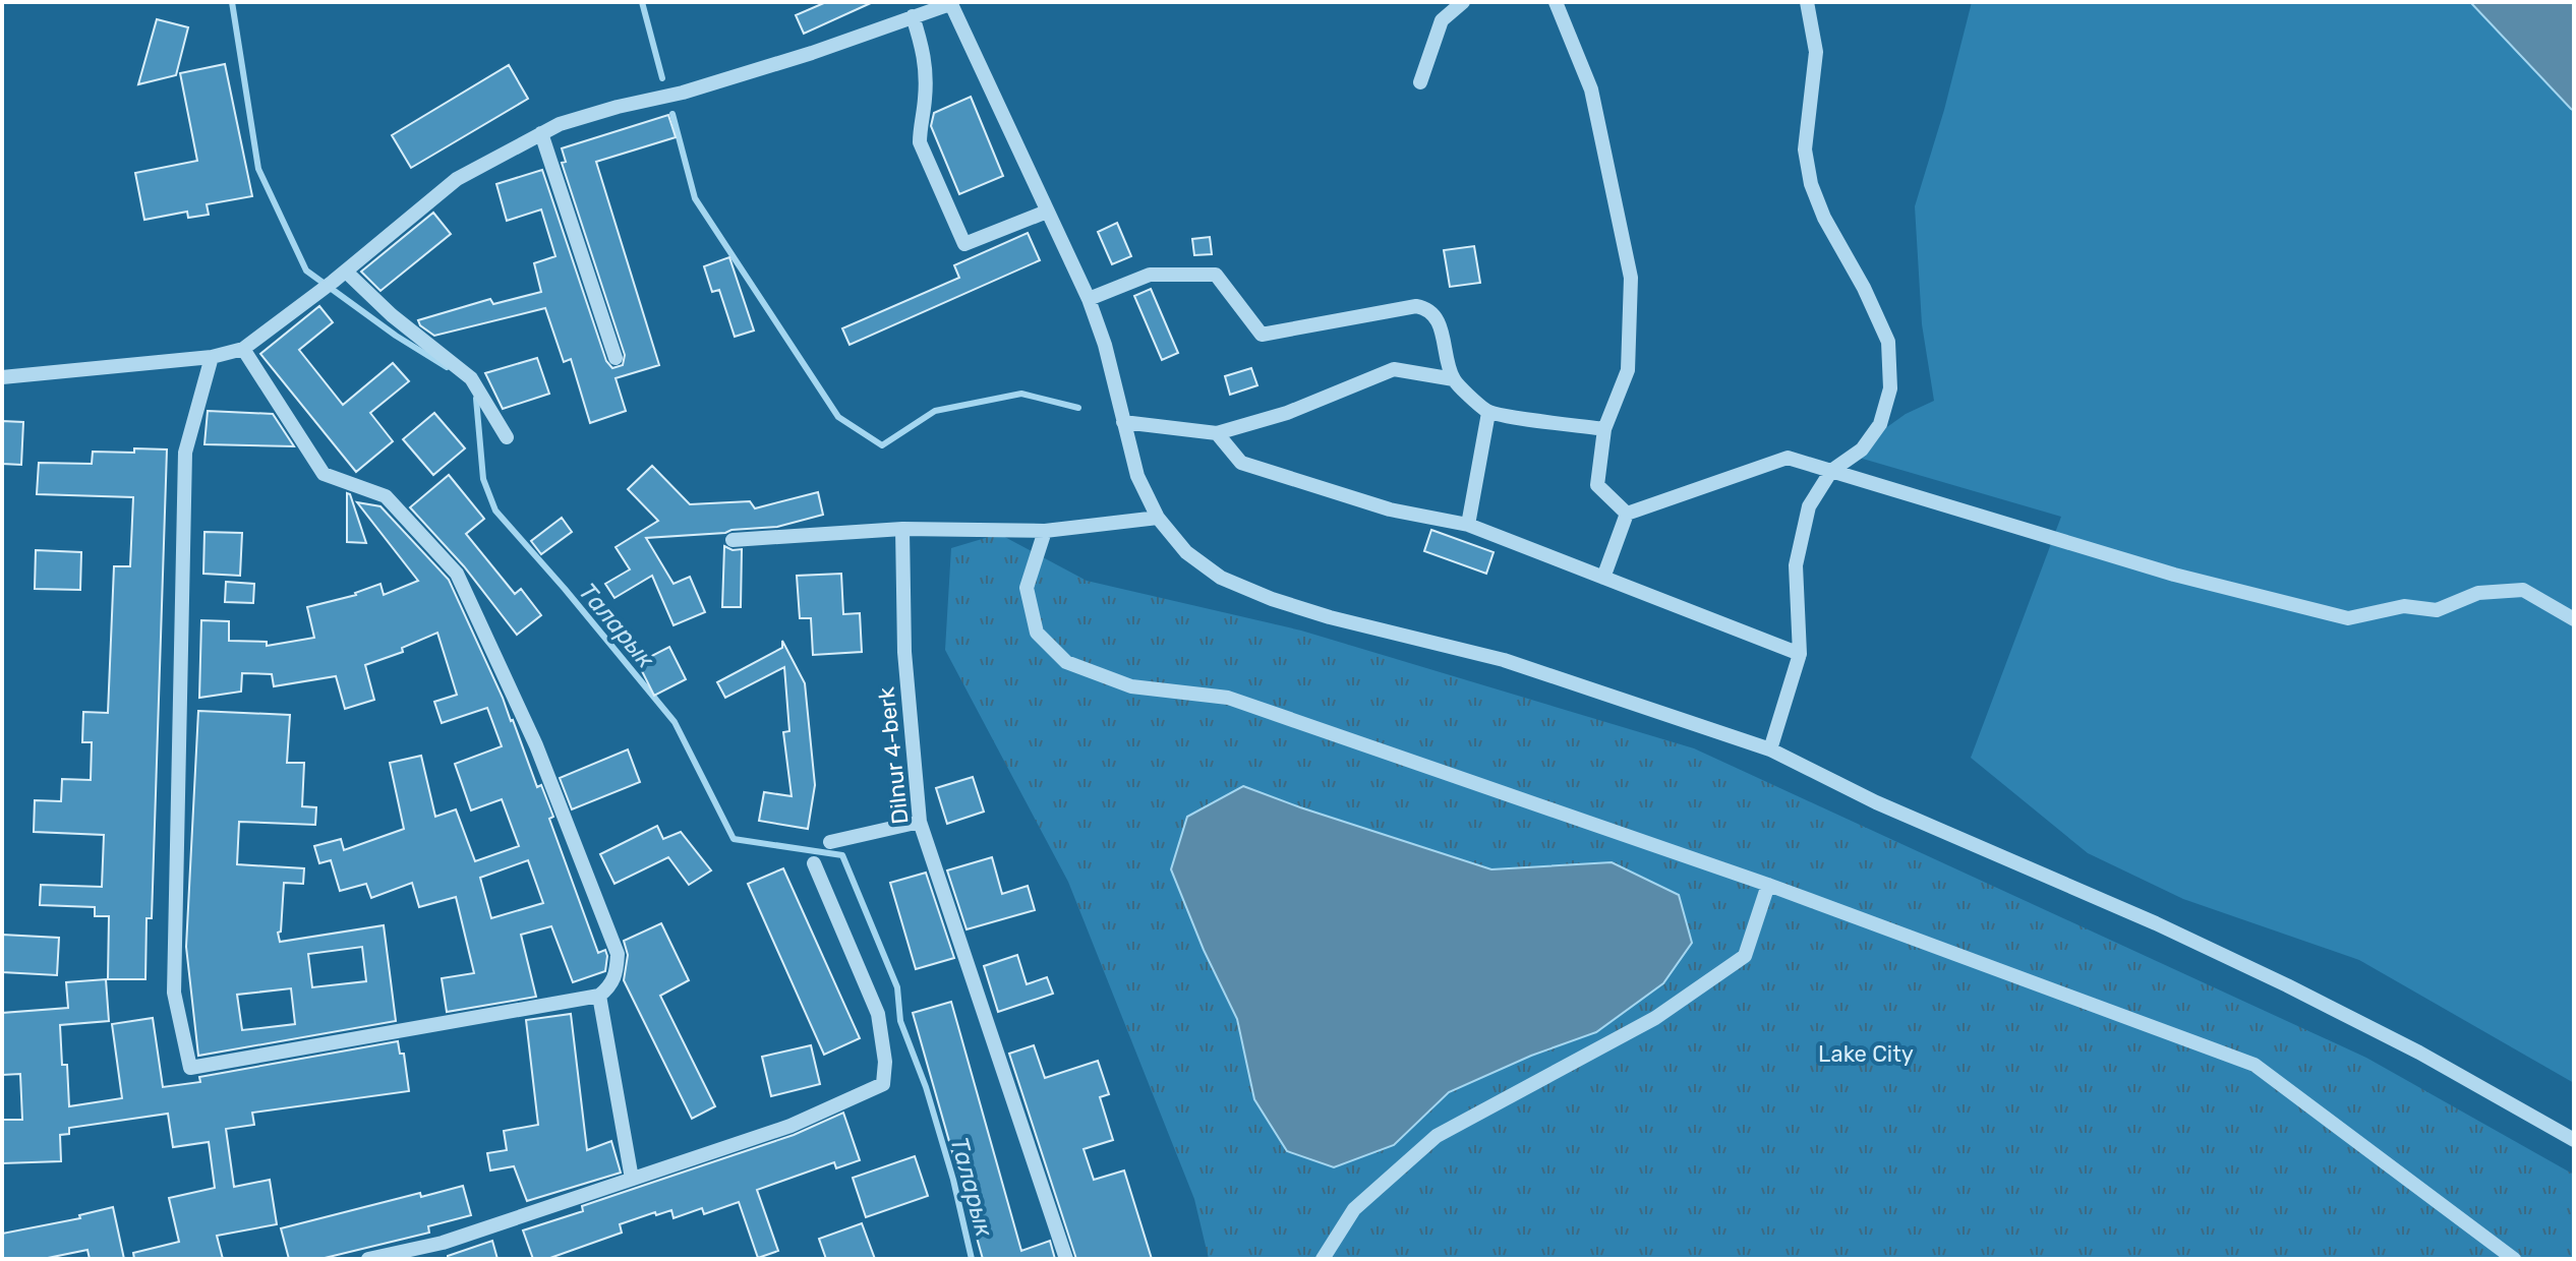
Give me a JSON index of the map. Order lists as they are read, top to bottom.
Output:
{
  "streets": {
    "street": ["Dilnur 4-berk"]
  },
  "water": ["Таларык"],
  "parks": ["Lake City"]
}
